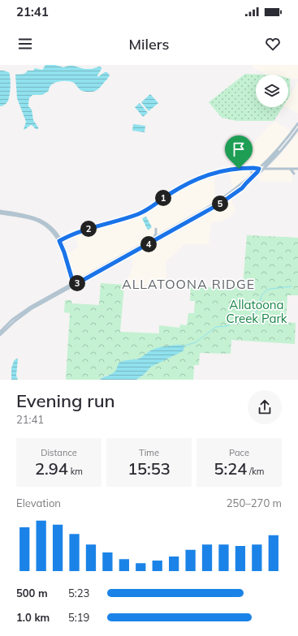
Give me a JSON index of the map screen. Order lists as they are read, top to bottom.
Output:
{
  "districts": ["ALLATOONA RIDGE"],
  "parks": ["Allatoona Creek Park"],
  "page": {
    "status": "21:41",
    "header": "Milers",
    "pins": [
      "1",
      "5",
      "2",
      "4",
      "3"
    ],
    "heading": ["Evening run", "21:41"],
    "stats": [
      ["Distance", "2.94 km"],
      ["Time", "15:53"],
      ["Pace", "5:24 /km"]
    ],
    "chart": ["Elevation", "250–270 m"],
    "list": [
      {
        "name": "500 m",
        "note": "5:23"
      },
      {
        "name": "1.0 km",
        "note": "5:19"
      }
    ]
  }
}
